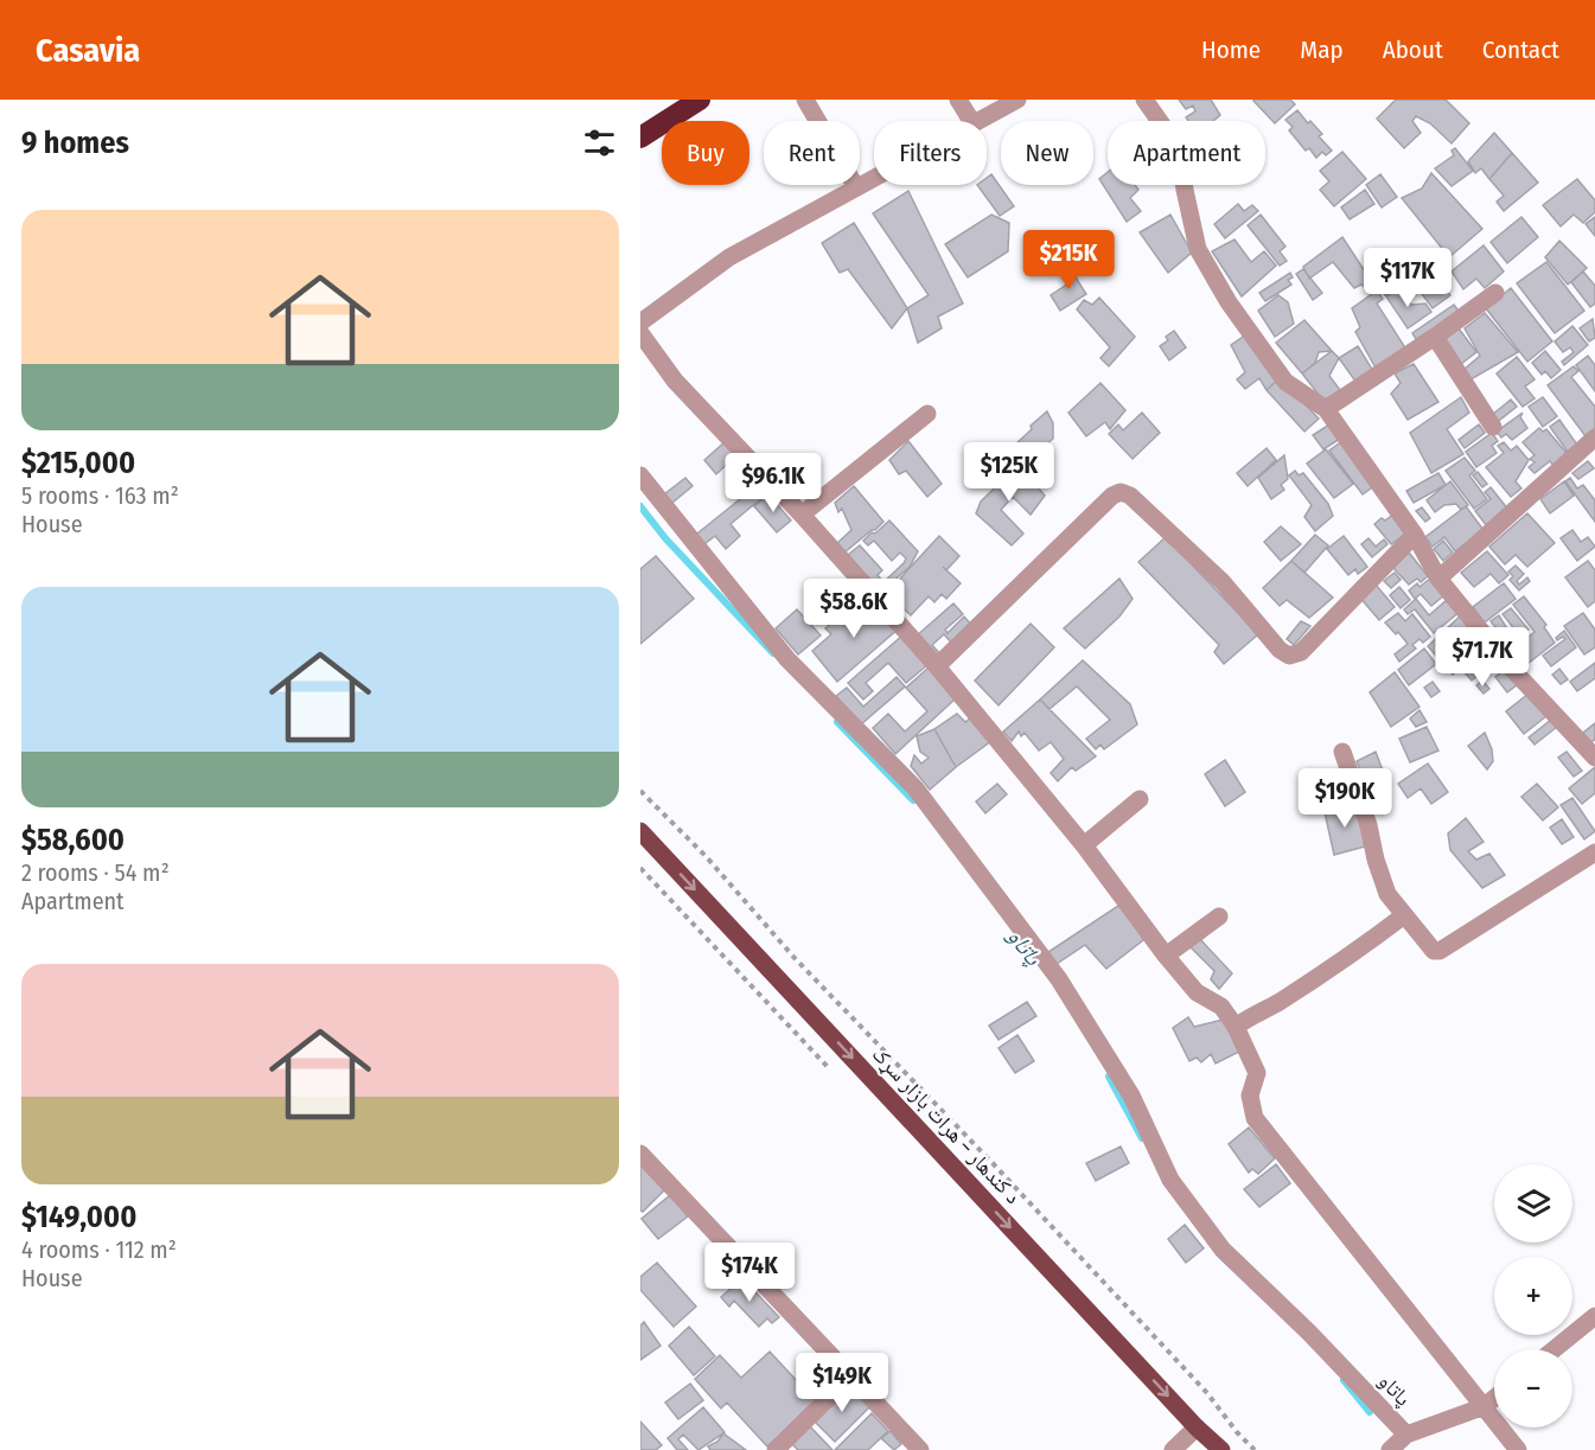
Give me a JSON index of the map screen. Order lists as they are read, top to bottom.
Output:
{
  "streets": {
    "main road": ["د کندهار – هرات بازار سړک"],
    "street": ["پاتاو"]
  },
  "one_way": ["د کندهار – هرات بازار سړک"],
  "water": ["پاتاو"],
  "page": {
    "header": "Casavia",
    "nav": [
      "Home",
      "Map",
      "About",
      "Contact"
    ],
    "heading": "9 homes",
    "chip": [
      "Buy",
      "Rent",
      "Filters",
      "New",
      "Apartment"
    ],
    "list": [
      {
        "name": "$215,000",
        "note": "5 rooms · 163 m² · House"
      },
      {
        "name": "$58,600",
        "note": "2 rooms · 54 m² · Apartment"
      },
      {
        "name": "$149,000",
        "note": "4 rooms · 112 m² · House"
      }
    ],
    "price": [
      "$215K",
      "$117K",
      "$125K",
      "$96.1K",
      "$58.6K",
      "$71.7K",
      "$190K",
      "$174K",
      "$149K"
    ],
    "map_buttons": ["+", "−"]
  }
}
